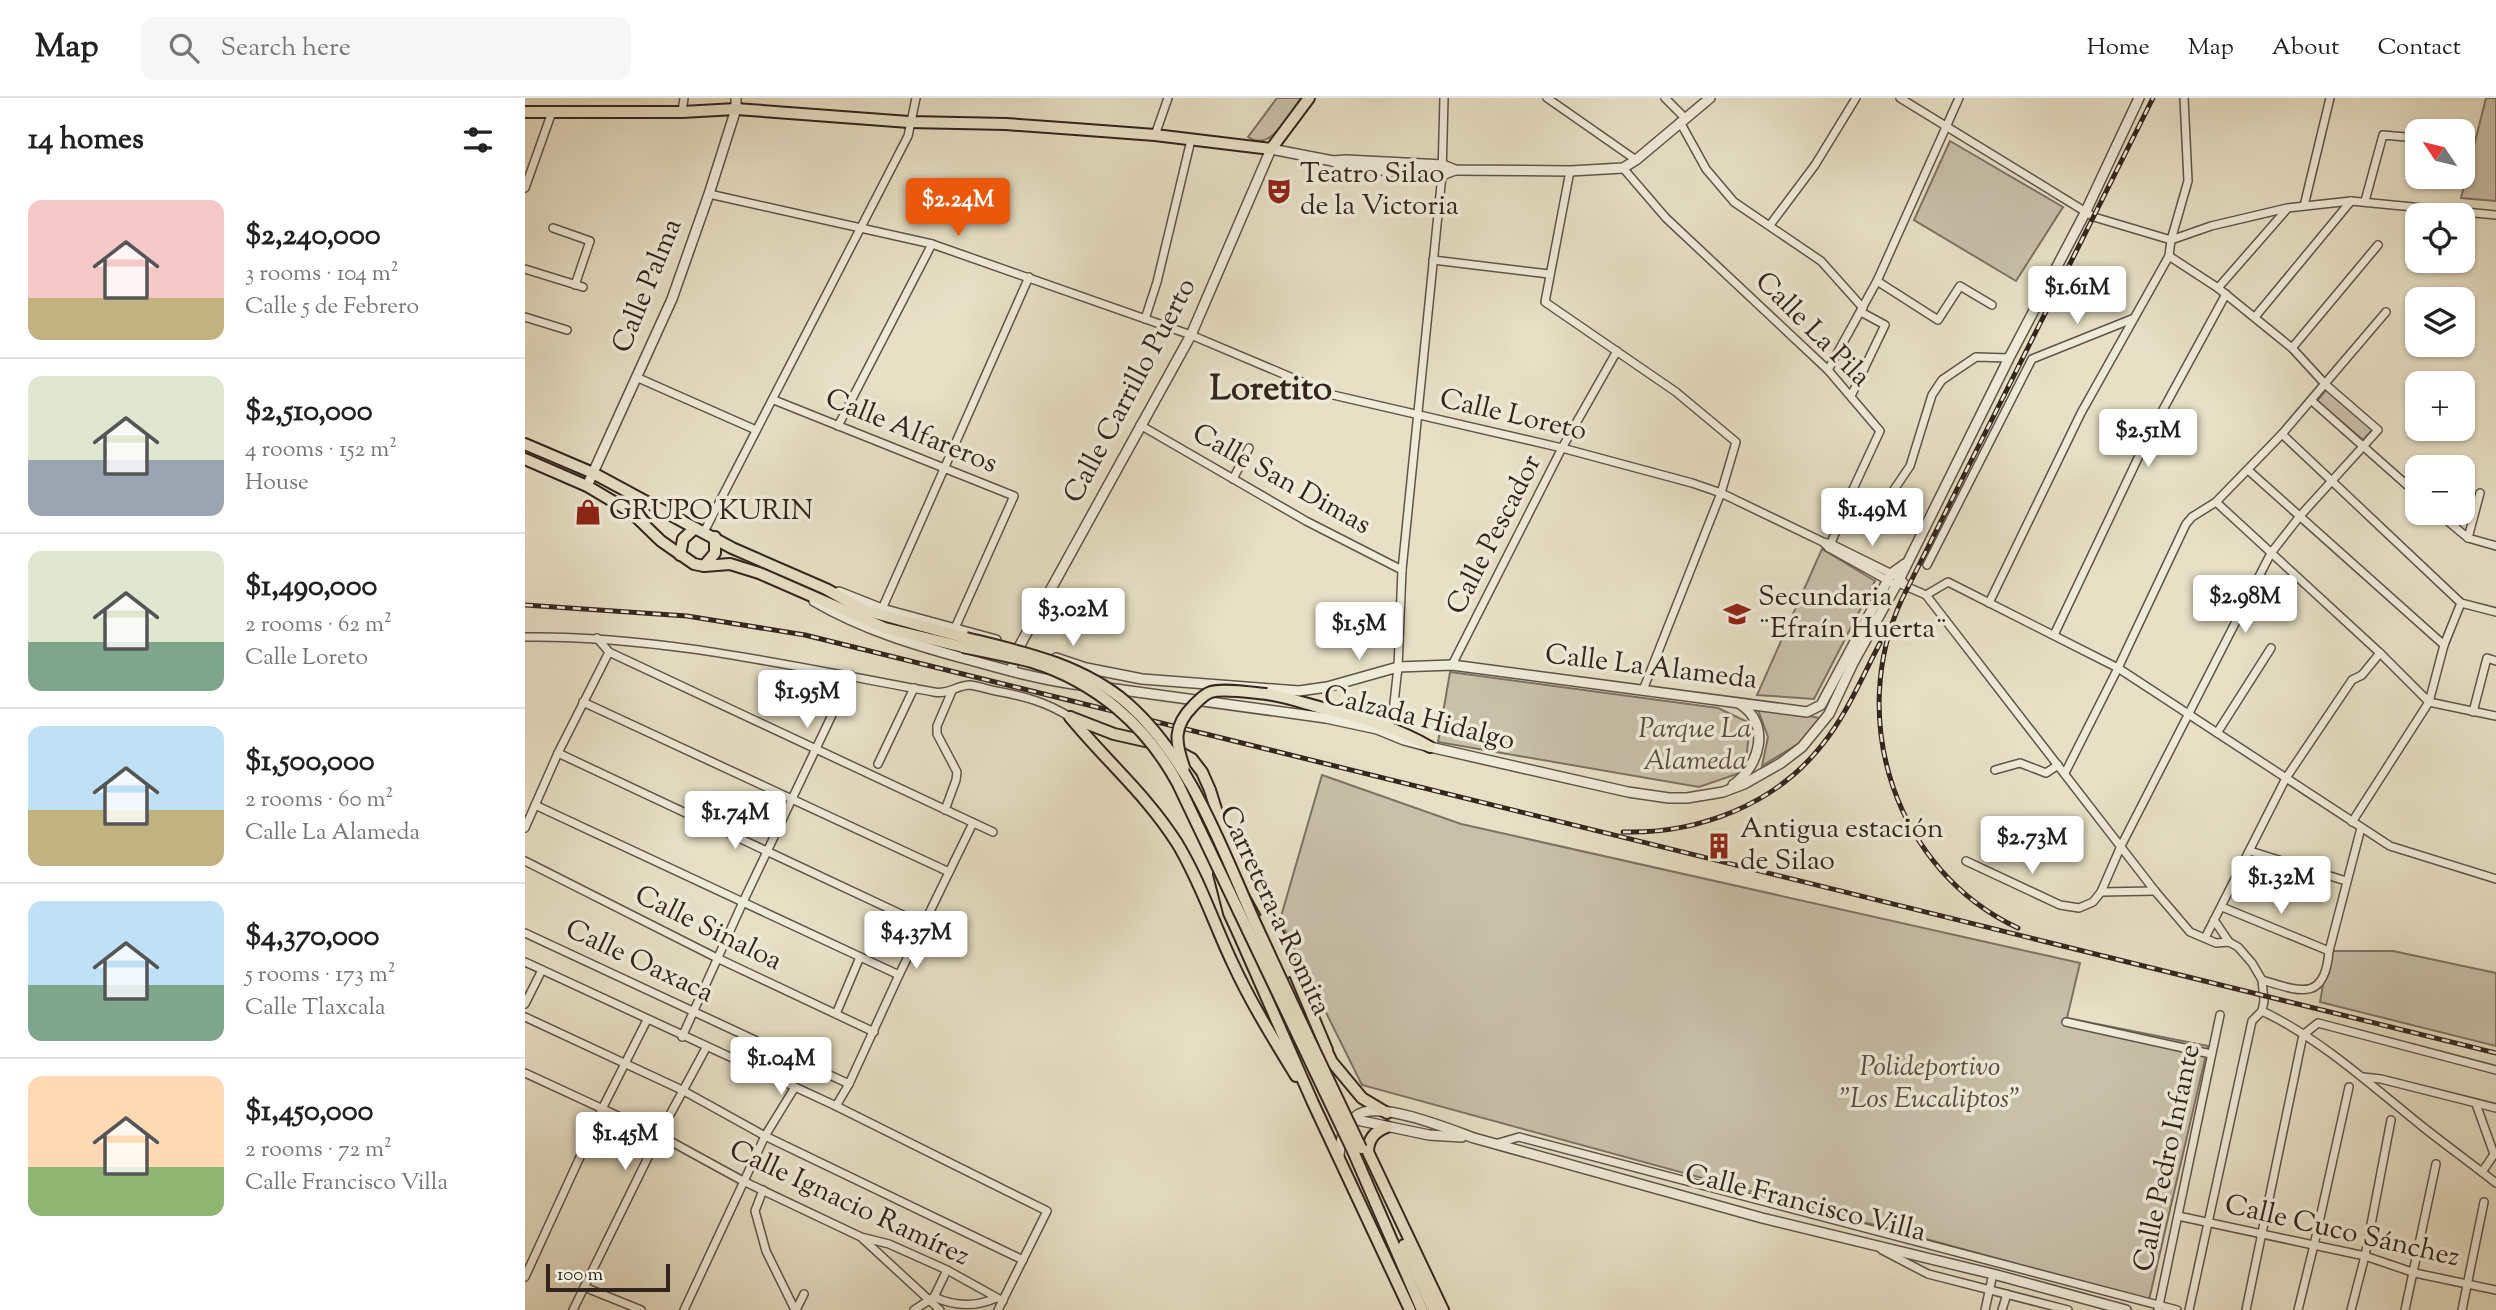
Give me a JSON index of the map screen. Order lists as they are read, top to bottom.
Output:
{
  "streets": {
    "main road": ["Carretera a Romita"],
    "street": [
      "Calle Palma",
      "Calle La Pila",
      "Calle Carrillo Puerto",
      "Calle Loreto",
      "Calle Alfareros",
      "Calle San Dimas",
      "Calle Pescador",
      "Calle La Alameda",
      "Calzada Hidalgo",
      "Calle Sinaloa",
      "Calle Oaxaca",
      "Calle Pedro Infante",
      "Calle Ignacio Ramírez",
      "Calle Francisco Villa",
      "Calle Cuco Sánchez"
    ]
  },
  "crossings": [
    ["Calle Palma", "Calle Loreto"],
    ["Calle La Pila", "Calle Loreto"],
    ["Calle Carrillo Puerto", "Calle Loreto"],
    ["Calle Carrillo Puerto", "Calle San Dimas"],
    ["Calle Carrillo Puerto", "Calle La Alameda"],
    ["Calle Carrillo Puerto", "Calzada Hidalgo"],
    ["Calle Loreto", "Calle Pescador"],
    ["Calle Loreto", "Calzada Hidalgo"],
    ["Calle Alfareros", "Calle La Alameda"],
    ["Calle Pescador", "Calle La Alameda"],
    ["Calle Pedro Infante", "Calle Cuco Sánchez"]
  ],
  "districts": ["Loretito"],
  "parks": ["Parque La Alameda", "Polideportivo \"Los Eucaliptos\""],
  "places": {
    "theatre": ["Teatro Silao de la Victoria"],
    "shop": ["GRUPO KURIN"],
    "school or university": ["Secundaria ¨Efraín Huerta¨"],
    "building": ["Antigua estación de Silao"]
  },
  "scale_bar": "100 m",
  "north": "top left",
  "page": {
    "header": "Map",
    "search": "Search here",
    "nav": [
      "Home",
      "Map",
      "About",
      "Contact"
    ],
    "heading": "14 homes",
    "map_buttons": ["+", "−"],
    "price": [
      "$2.24M",
      "$1.61M",
      "$2.51M",
      "$1.49M",
      "$2.98M",
      "$3.02M",
      "$1.5M",
      "$1.95M",
      "$1.74M",
      "$2.73M",
      "$1.32M",
      "$4.37M",
      "$1.04M",
      "$1.45M"
    ],
    "list": [
      {
        "name": "$2,240,000",
        "note": "3 rooms · 104 m² · Calle 5 de Febrero"
      },
      {
        "name": "$2,510,000",
        "note": "4 rooms · 152 m² · House"
      },
      {
        "name": "$1,490,000",
        "note": "2 rooms · 62 m² · Calle Loreto"
      },
      {
        "name": "$1,500,000",
        "note": "2 rooms · 60 m² · Calle La Alameda"
      },
      {
        "name": "$4,370,000",
        "note": "5 rooms · 173 m² · Calle Tlaxcala"
      },
      {
        "name": "$1,450,000",
        "note": "2 rooms · 72 m² · Calle Francisco Villa"
      }
    ],
    "scale": "100 m"
  }
}
